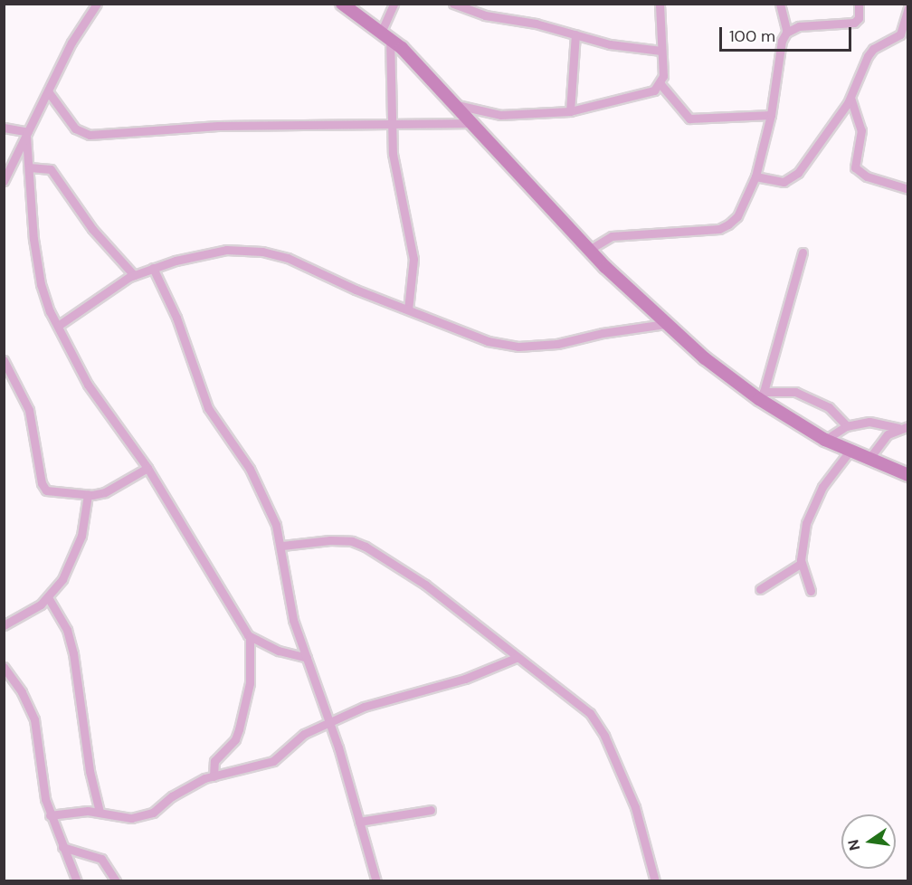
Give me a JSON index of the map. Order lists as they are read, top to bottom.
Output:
{
  "scale_bar": "100 m",
  "north": "left"
}
